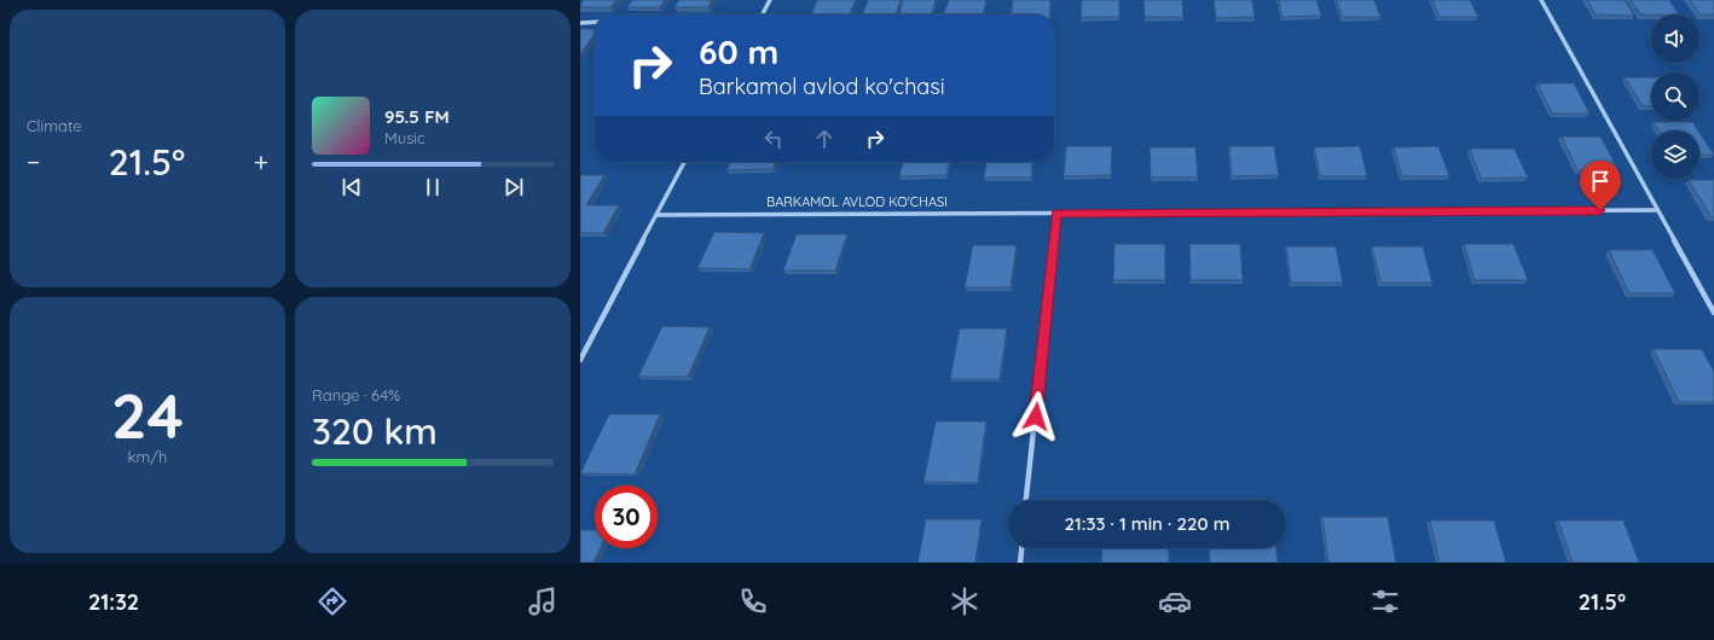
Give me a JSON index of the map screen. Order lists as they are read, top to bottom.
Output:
{
  "streets": {
    "street": ["BARKAMOL AVLOD KO'CHASI"]
  },
  "page": {
    "tile": [
      "Climate",
      ["24", "km/h"],
      ["Range · 64%", "320 km"]
    ],
    "turn": ["60 m", "Barkamol avlod ko'chasi"],
    "song": ["95.5 FM", "Music"],
    "heat": ["−", "21.5°", "+"],
    "limit": "30",
    "trip": "21:33 · 1 min · 220 m",
    "tabs": ["21:32", "21.5°"]
  }
}
